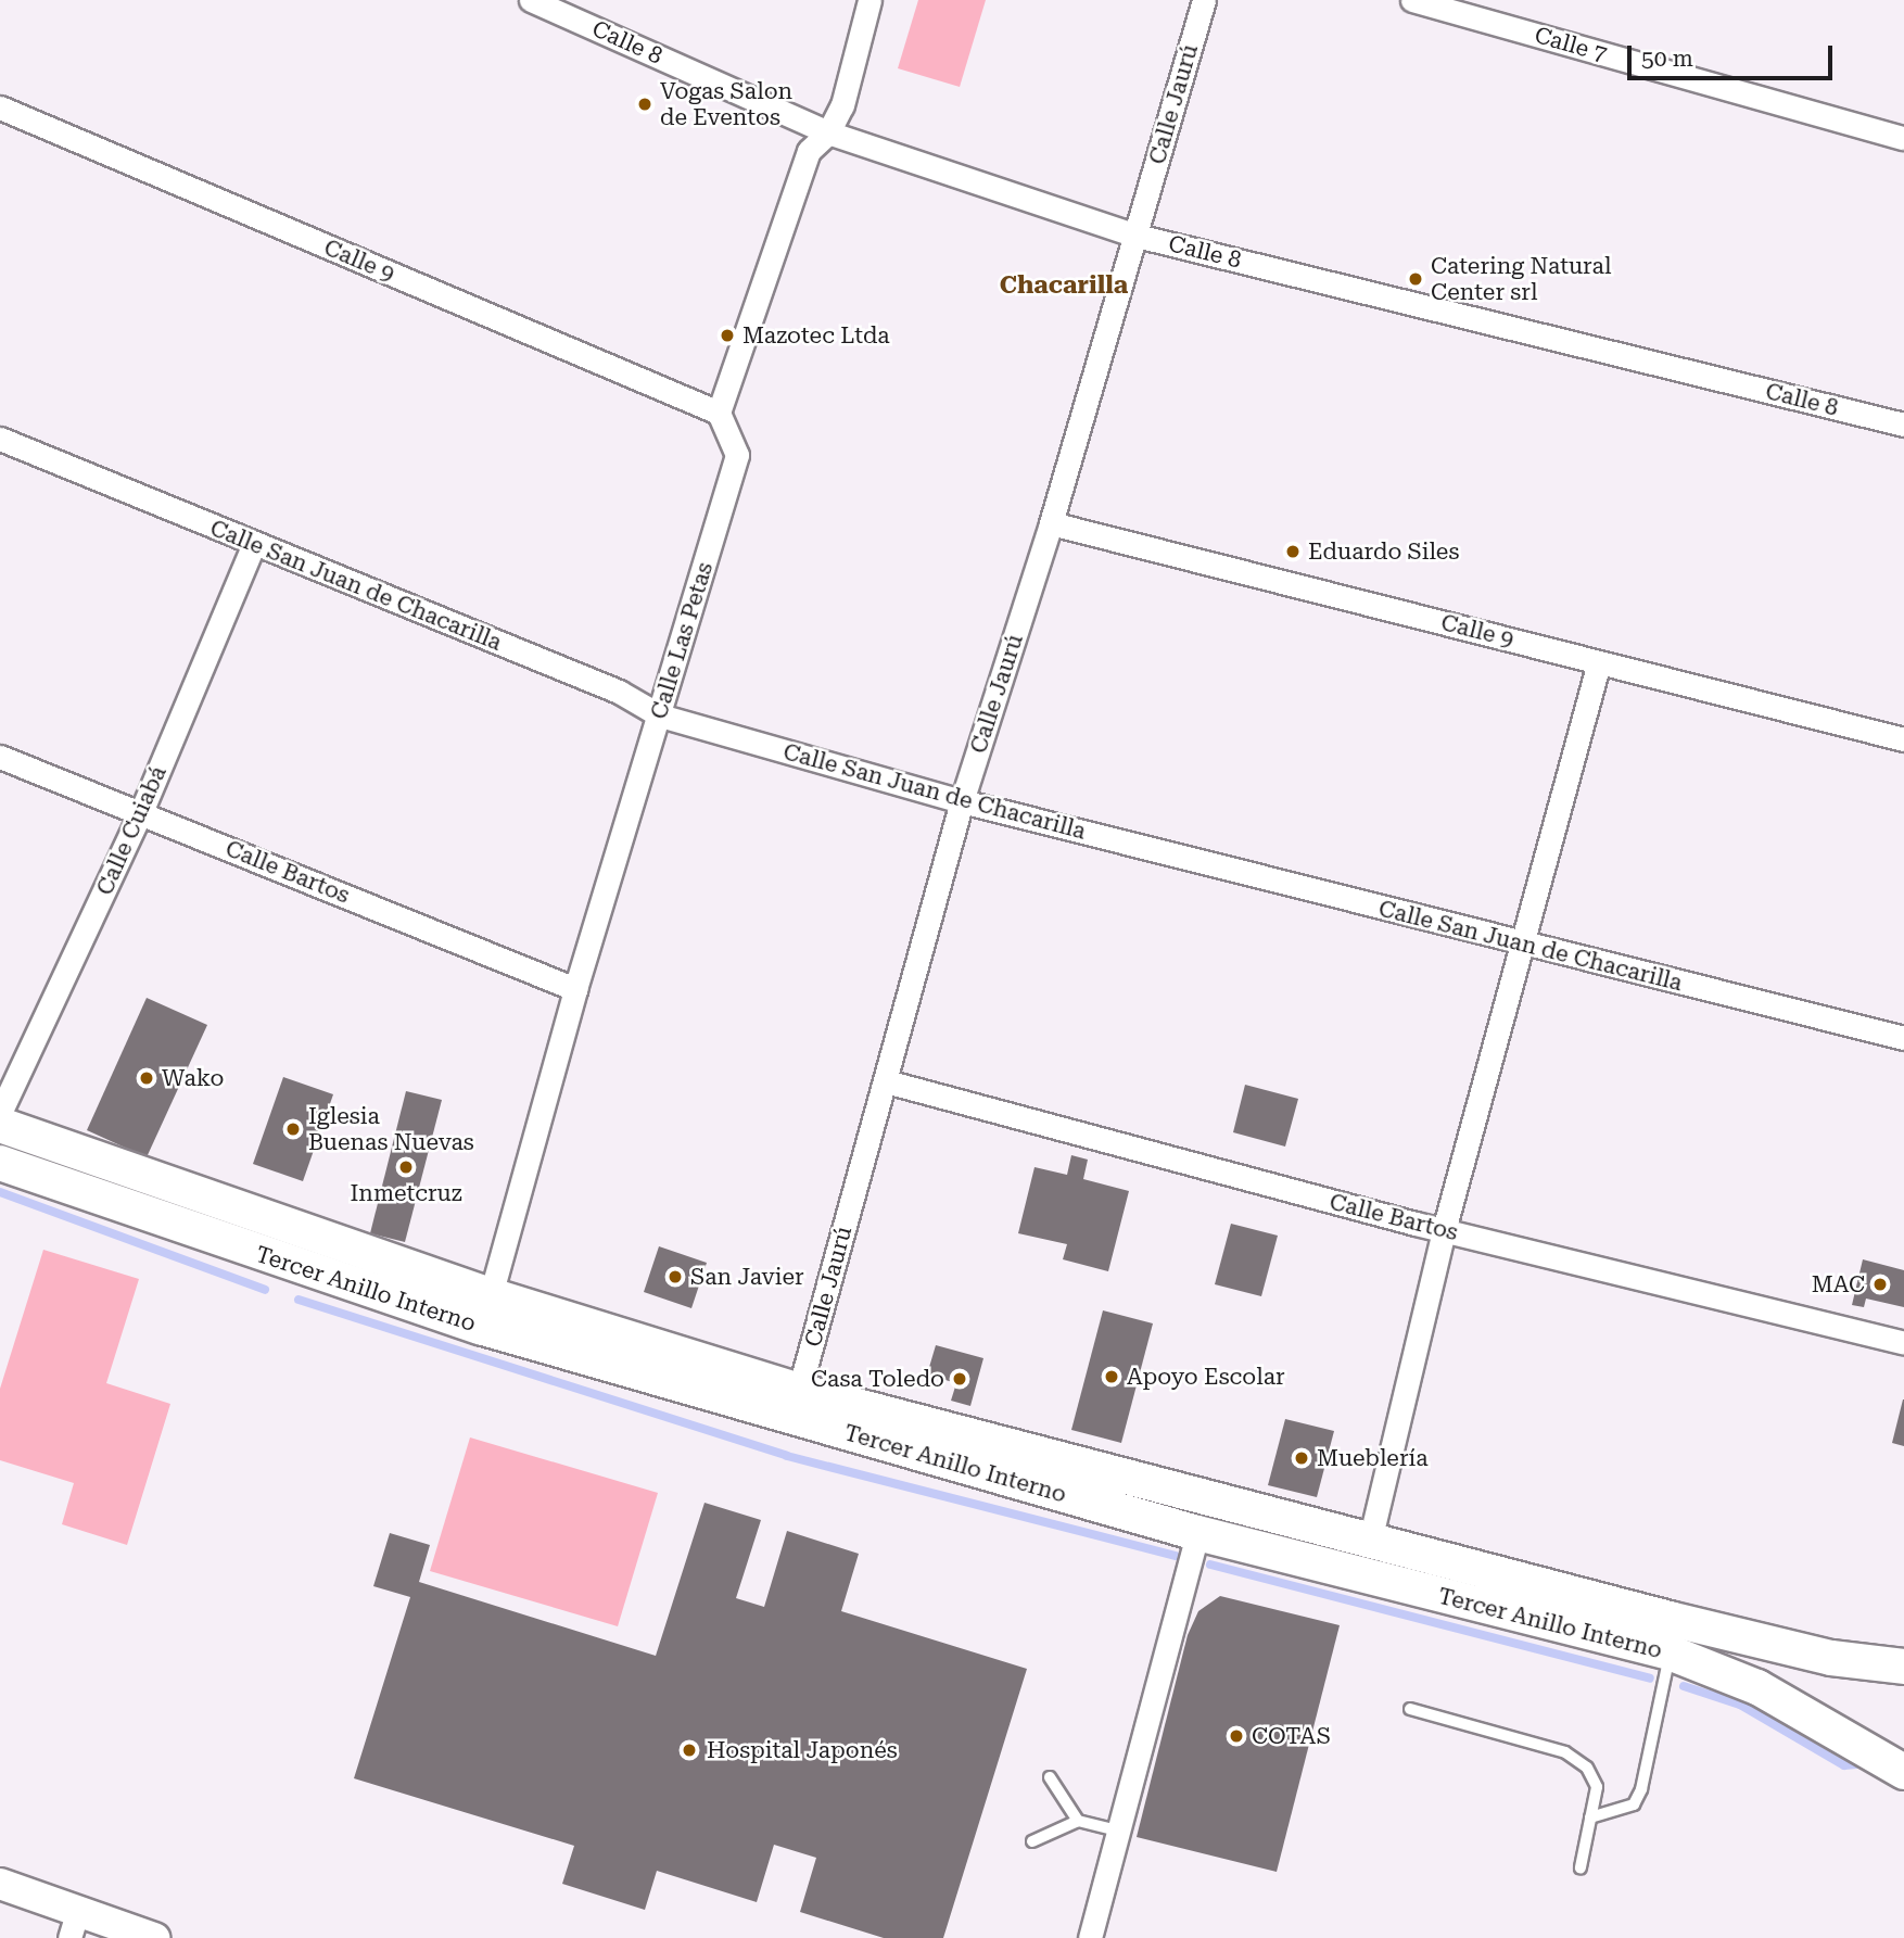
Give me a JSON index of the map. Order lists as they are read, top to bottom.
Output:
{
  "streets": {
    "main road": ["Tercer Anillo Interno"],
    "street": [
      "Calle 8",
      "Calle 7",
      "Calle Jaurú",
      "Calle 9",
      "Calle San Juan de Chacarilla",
      "Calle Las Petas",
      "Calle Cuiabá",
      "Calle Bartos"
    ]
  },
  "crossings": [
    ["Calle 8", "Calle Jaurú"],
    ["Calle Jaurú", "Calle 9"],
    ["Calle Jaurú", "Calle San Juan de Chacarilla"],
    ["Calle Jaurú", "Calle Bartos"],
    ["Calle Jaurú", "Tercer Anillo Interno"],
    ["Calle 9", "Calle Las Petas"],
    ["Calle San Juan de Chacarilla", "Calle Las Petas"],
    ["Calle San Juan de Chacarilla", "Calle Cuiabá"],
    ["Calle Las Petas", "Calle Bartos"],
    ["Calle Las Petas", "Tercer Anillo Interno"],
    ["Calle Cuiabá", "Calle Bartos"]
  ],
  "districts": ["Chacarilla"],
  "places": [
    "Vogas Salon de Eventos",
    "Catering Natural Center srl",
    "Mazotec Ltda",
    "Eduardo Siles",
    "Wako",
    "Iglesia Buenas Nuevas",
    "Inmetcruz",
    "San Javier",
    "MAC",
    "Apoyo Escolar",
    "Casa Toledo",
    "Mueblería",
    "COTAS",
    "Hospital Japonés"
  ],
  "scale_bar": "50 m"
}
